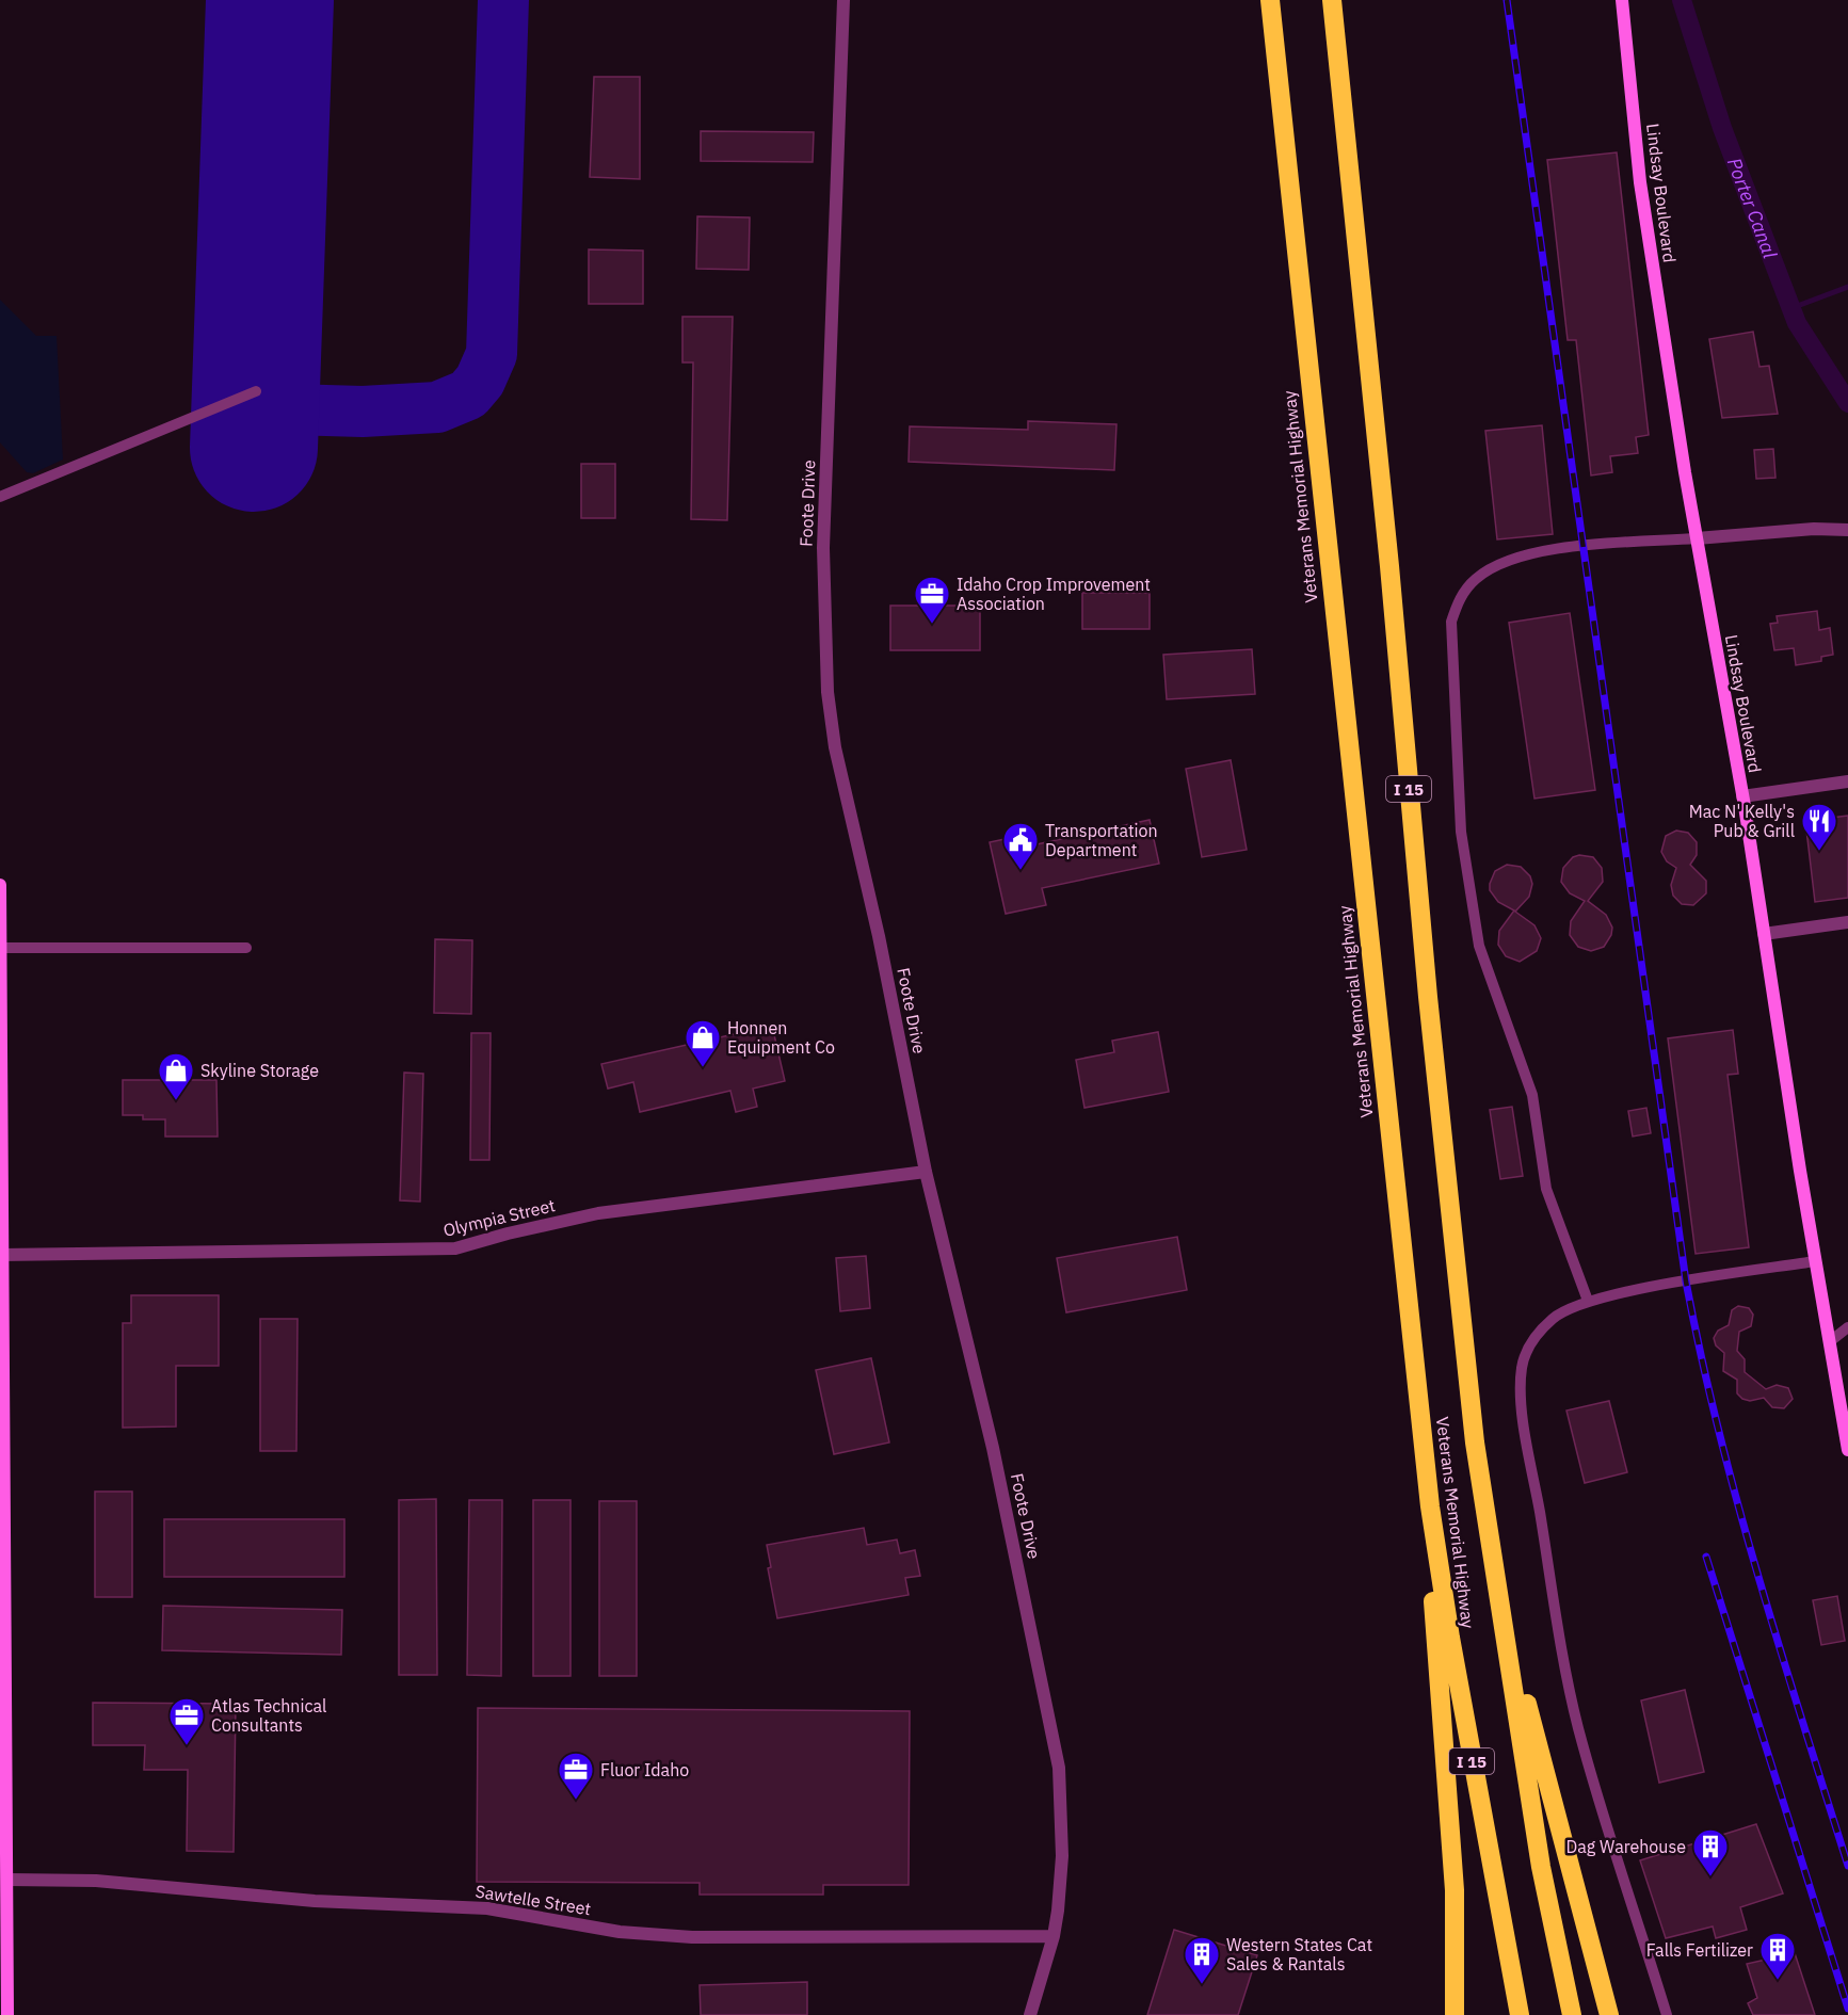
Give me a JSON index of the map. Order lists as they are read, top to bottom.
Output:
{
  "streets": {
    "highway": ["Veterans Memorial Highway", "I 15"],
    "street": [
      "Lindsay Boulevard",
      "Foote Drive",
      "Olympia Street",
      "Sawtelle Street"
    ]
  },
  "crossings": [
    ["Foote Drive", "Olympia Street"],
    ["Foote Drive", "Sawtelle Street"]
  ],
  "water": ["Porter Canal"],
  "places": {
    "office": ["Idaho Crop Improvement Association", "Atlas Technical Consultants", "Fluor Idaho"],
    "restaurant": ["Mac N' Kelly's Pub & Grill"],
    "public building": ["Transportation Department"],
    "shop": ["Honnen Equipment Co", "Skyline Storage"],
    "building": ["Dag Warehouse", "Falls Fertilizer", "Western States Cat Sales & Rantals"]
  }
}
